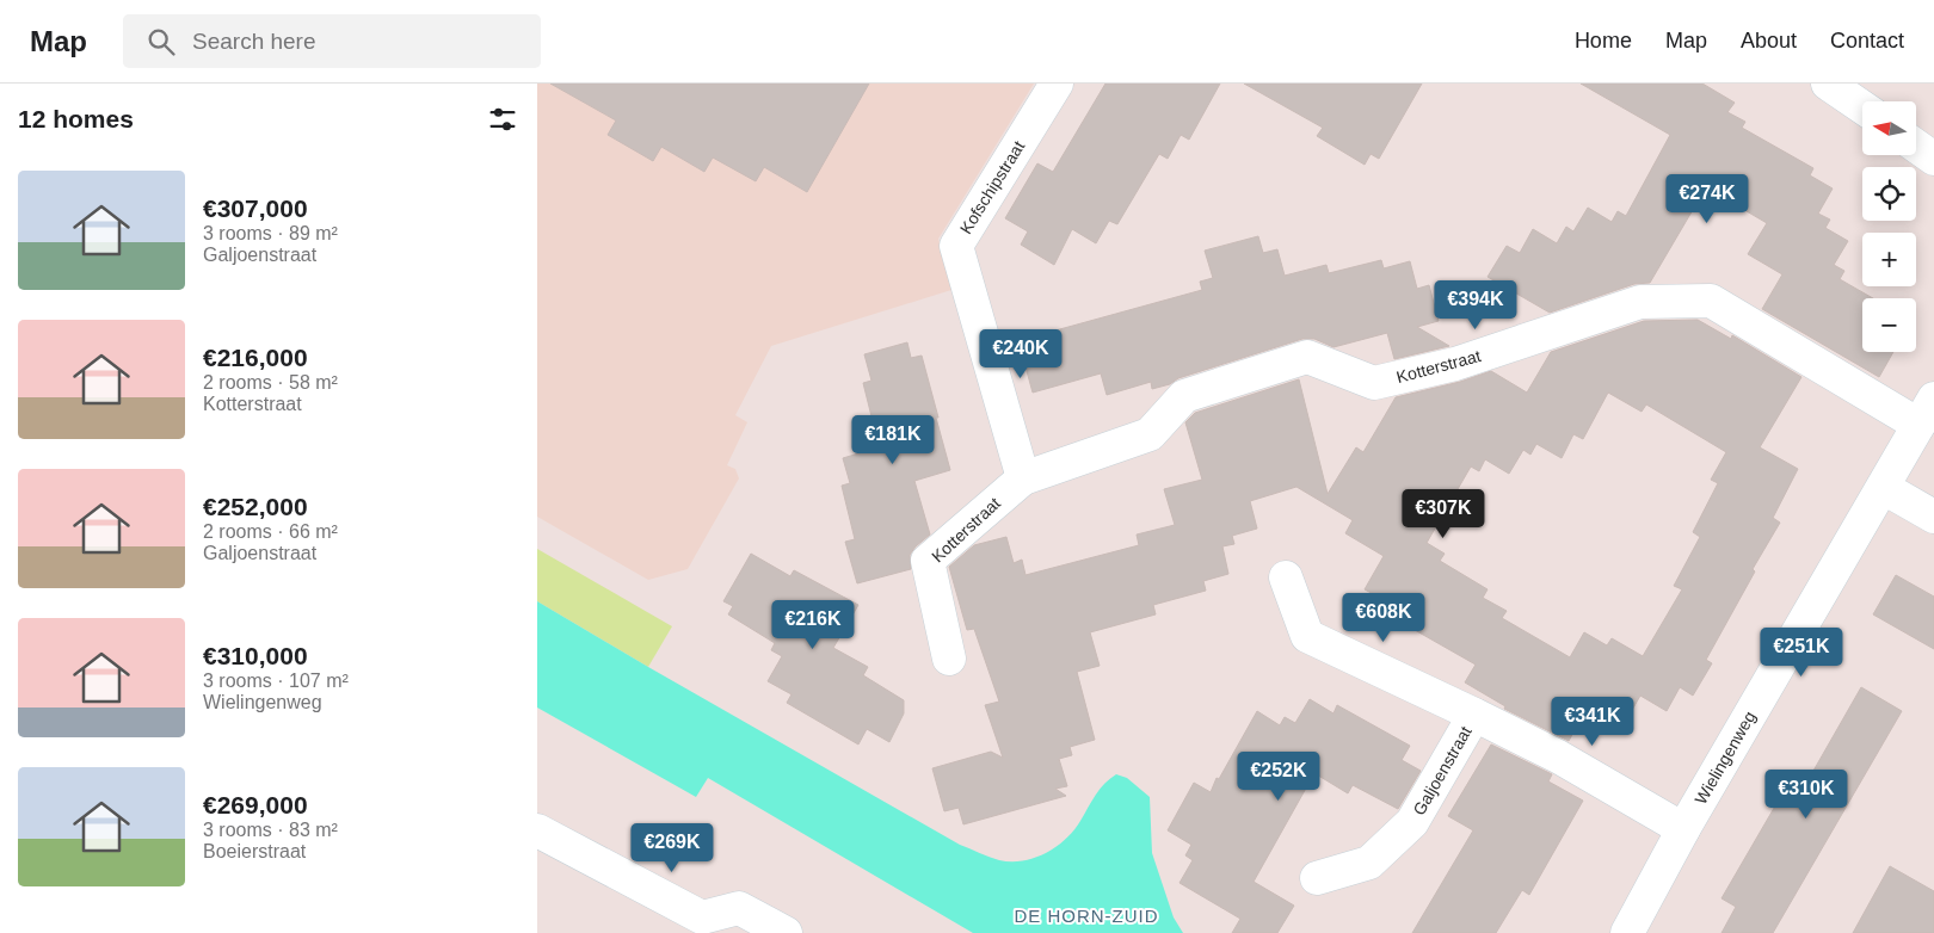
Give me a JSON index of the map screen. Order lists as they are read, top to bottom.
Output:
{
  "streets": {
    "street": [
      "Kofschipstraat",
      "Kotterstraat",
      "Wielingenweg",
      "Galjoenstraat"
    ]
  },
  "crossings": [
    ["Kofschipstraat", "Kotterstraat"],
    ["Kotterstraat", "Wielingenweg"],
    ["Wielingenweg", "Galjoenstraat"]
  ],
  "districts": ["DE HORN-ZUID"],
  "north": "left",
  "page": {
    "header": "Map",
    "search": "Search here",
    "nav": [
      "Home",
      "Map",
      "About",
      "Contact"
    ],
    "heading": "12 homes",
    "map_buttons": ["+", "−"],
    "list": [
      {
        "name": "€307,000",
        "note": "3 rooms · 89 m² · Galjoenstraat"
      },
      {
        "name": "€216,000",
        "note": "2 rooms · 58 m² · Kotterstraat"
      },
      {
        "name": "€252,000",
        "note": "2 rooms · 66 m² · Galjoenstraat"
      },
      {
        "name": "€310,000",
        "note": "3 rooms · 107 m² · Wielingenweg"
      },
      {
        "name": "€269,000",
        "note": "3 rooms · 83 m² · Boeierstraat"
      }
    ],
    "price": [
      "€274K",
      "€394K",
      "€240K",
      "€181K",
      "€307K",
      "€608K",
      "€216K",
      "€251K",
      "€341K",
      "€252K",
      "€310K",
      "€269K"
    ]
  }
}
